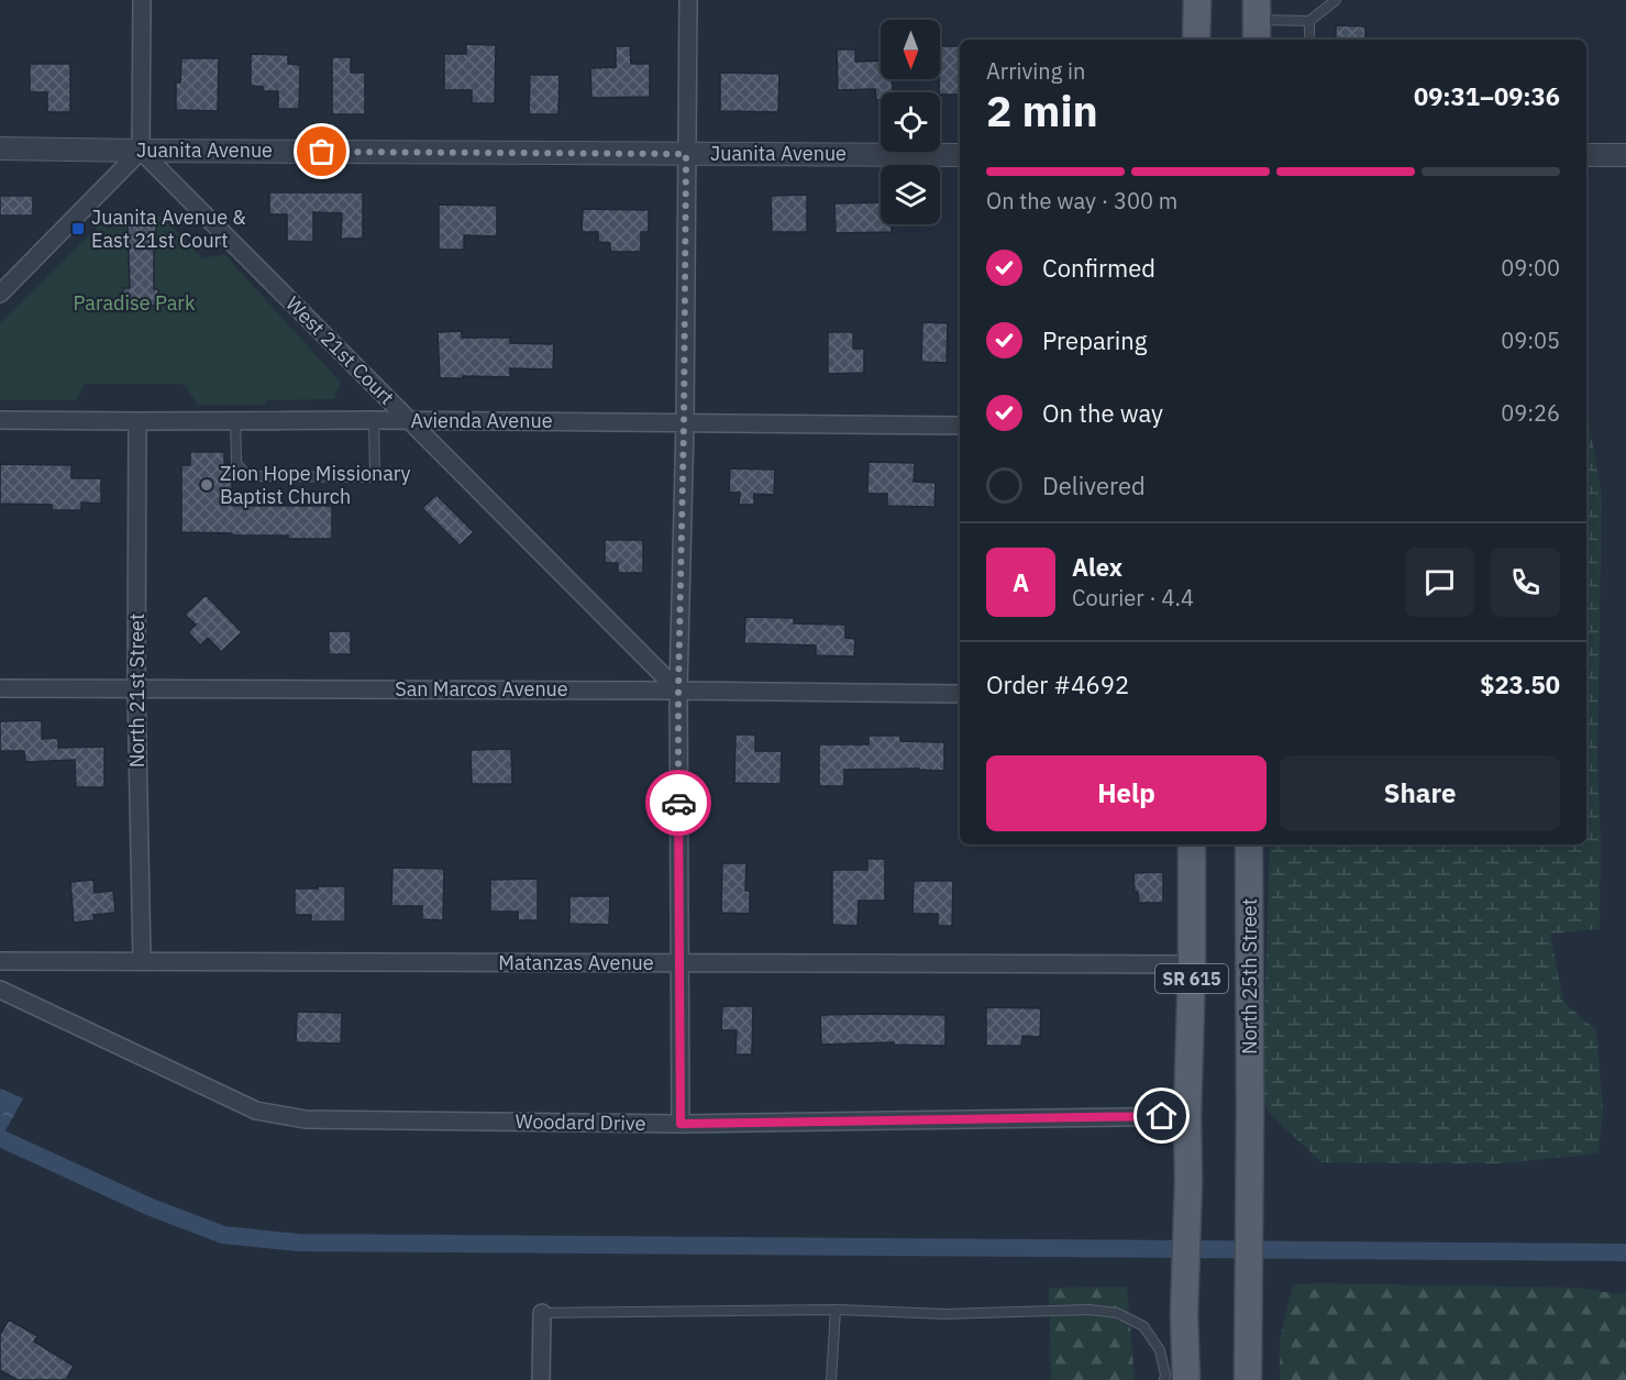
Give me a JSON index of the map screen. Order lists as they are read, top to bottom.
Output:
{
  "streets": {
    "main road": ["North 25th Street", "SR 615"],
    "street": [
      "Juanita Avenue",
      "West 21st Court",
      "Avienda Avenue",
      "San Marcos Avenue",
      "North 21st Street",
      "Matanzas Avenue",
      "Woodard Drive"
    ]
  },
  "crossings": [
    ["Juanita Avenue", "West 21st Court"],
    ["West 21st Court", "Avienda Avenue"],
    ["West 21st Court", "San Marcos Avenue"],
    ["Avienda Avenue", "North 21st Street"],
    ["San Marcos Avenue", "North 21st Street"],
    ["North 21st Street", "Matanzas Avenue"],
    ["Matanzas Avenue", "SR 615"],
    ["SR 615", "Woodard Drive"]
  ],
  "parks": ["Paradise Park"],
  "places": {
    "transit": ["Juanita Avenue & East 21st Court"],
    "other": ["Zion Hope Missionary Baptist Church"]
  },
  "north": "bottom",
  "page": {
    "heading": ["2 min", "Arriving in", "09:31–09:36"],
    "panel": [
      "Alex",
      "Courier · 4.4",
      "Order #4692",
      "$23.50"
    ],
    "bar": "On the way · 300 m",
    "list": [
      ["Confirmed", "09:00"],
      ["Preparing", "09:05"],
      ["On the way", "09:26"],
      "Delivered"
    ],
    "round": "A",
    "buttons": ["Help", "Share"]
  }
}
